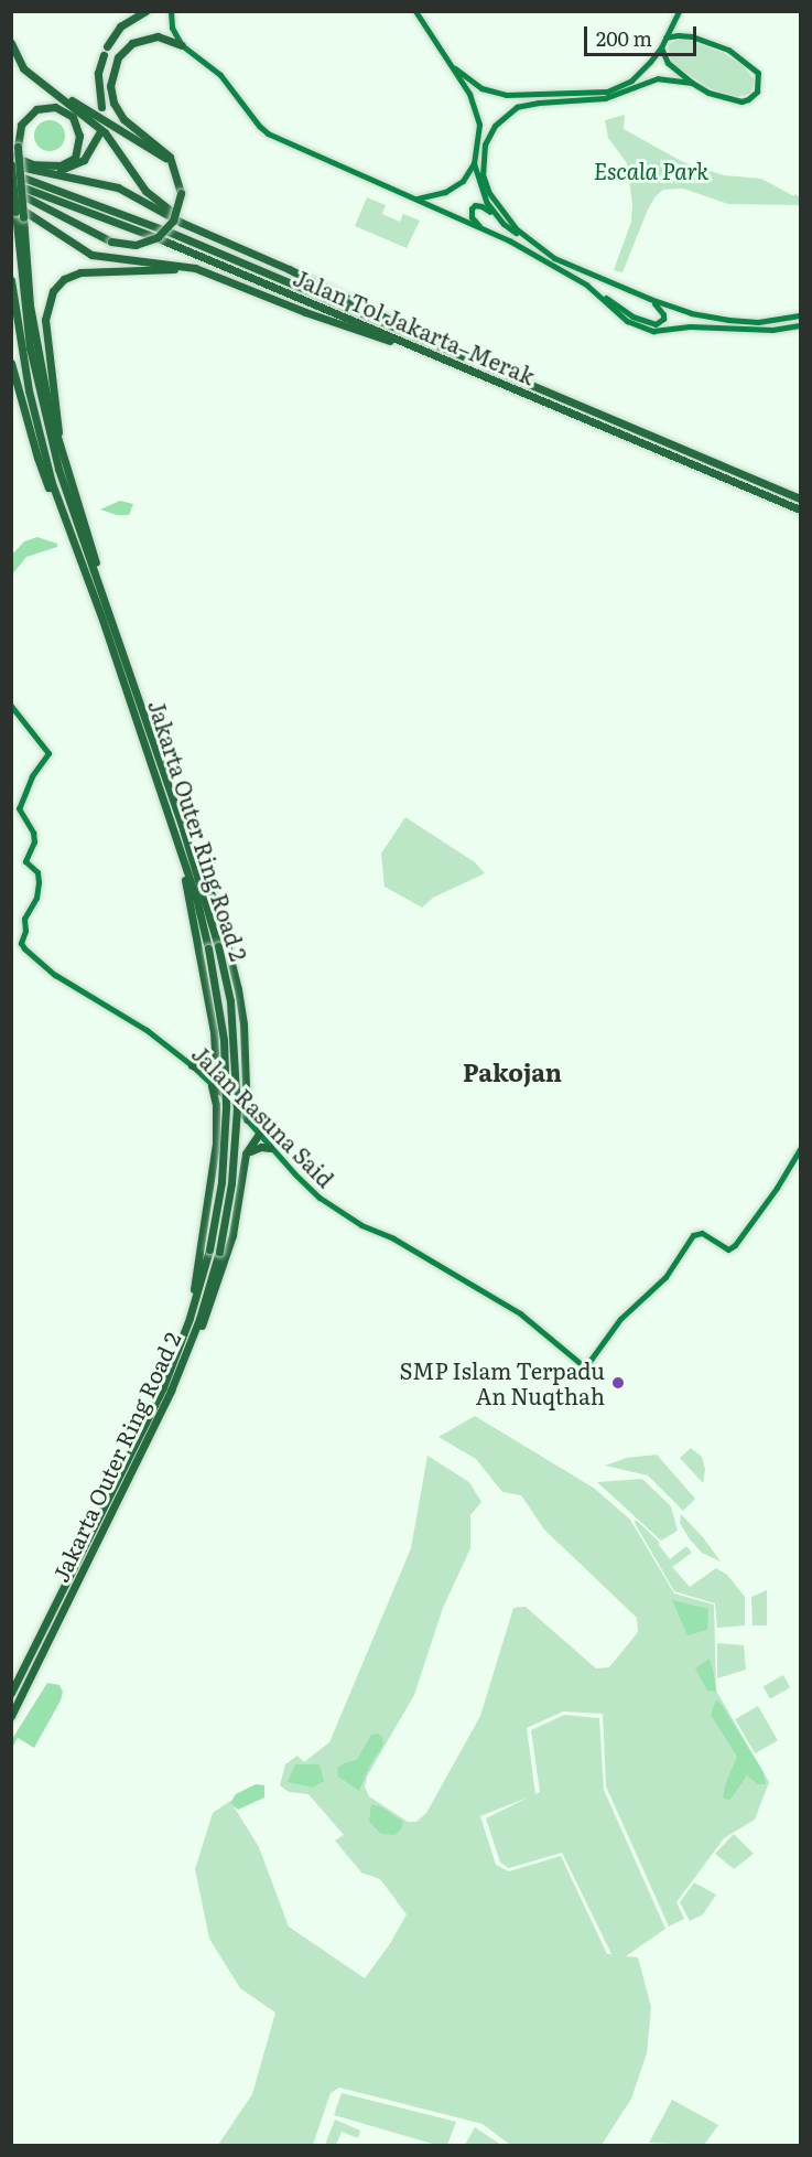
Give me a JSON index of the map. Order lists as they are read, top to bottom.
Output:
{
  "streets": {
    "highway": ["Jalan Tol Jakarta–Merak", "Jakarta Outer Ring Road 2"],
    "main road": ["Jalan Rasuna Said"]
  },
  "districts": ["Pakojan"],
  "parks": ["Escala Park"],
  "places": ["SMP Islam Terpadu An Nuqthah"],
  "scale_bar": "200 m"
}
